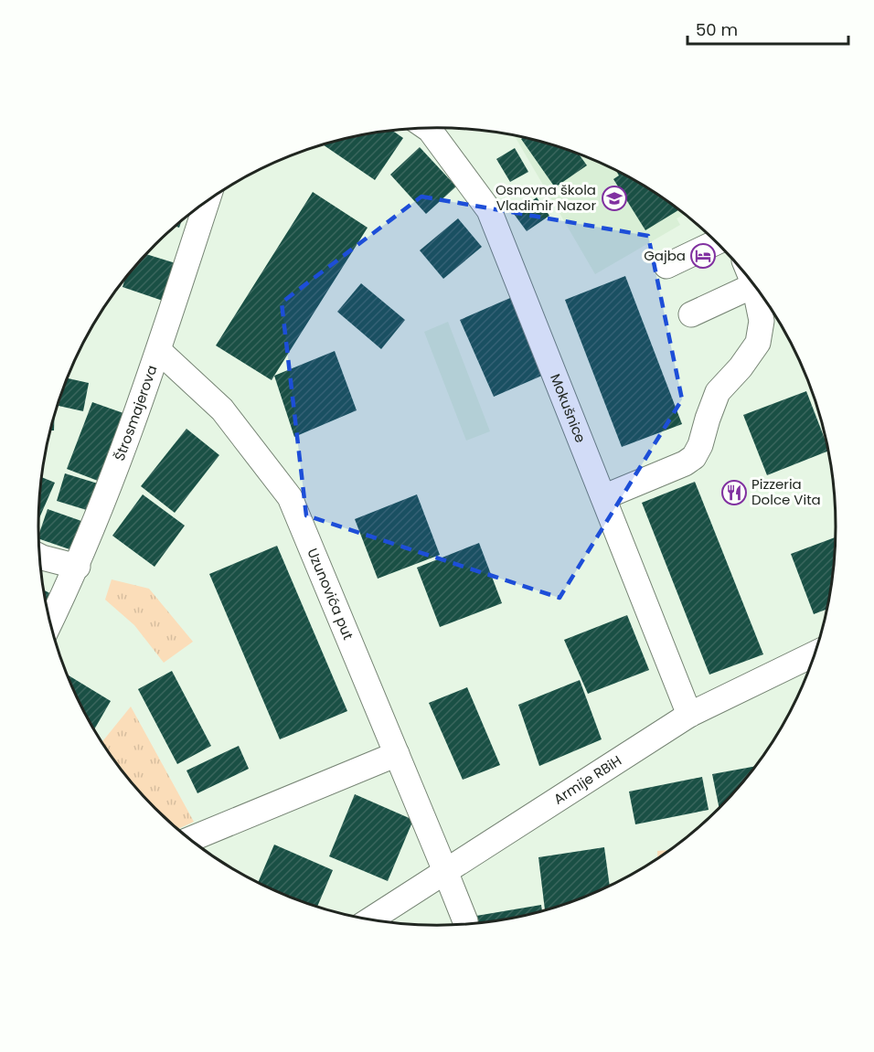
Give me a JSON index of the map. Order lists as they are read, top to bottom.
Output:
{
  "streets": {
    "street": [
      "Mokušnice",
      "Štrosmajerova",
      "Uzunovića put",
      "Armije RBiH"
    ]
  },
  "crossings": [
    ["Mokušnice", "Armije RBiH"],
    ["Štrosmajerova", "Uzunovića put"],
    ["Uzunovića put", "Armije RBiH"]
  ],
  "places": {
    "school or university": ["Osnovna škola Vladimir Nazor"],
    "hotel": ["Gajba"],
    "restaurant": ["Pizzeria Dolce Vita"]
  },
  "scale_bar": "50 m"
}
